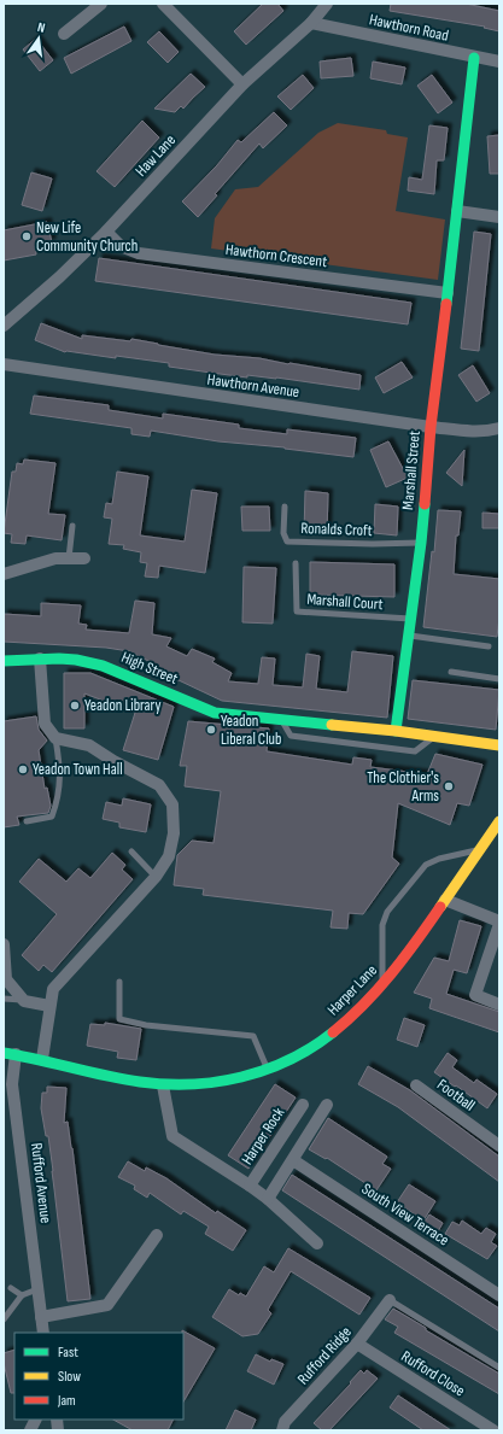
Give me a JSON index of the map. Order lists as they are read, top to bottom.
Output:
{
  "streets": {
    "street": [
      "Hawthorn Road",
      "Haw Lane",
      "Hawthorn Crescent",
      "Hawthorn Avenue",
      "Marshall Street",
      "High Street",
      "Harper Lane",
      "Football",
      "Harper Rock",
      "Rufford Avenue",
      "South View Terrace",
      "Rufford Ridge",
      "Rufford Close"
    ],
    "lane": ["Ronalds Croft", "Marshall Court"]
  },
  "crossings": [
    ["Hawthorn Road", "Haw Lane"],
    ["Hawthorn Road", "Marshall Street"],
    ["Haw Lane", "Hawthorn Crescent"],
    ["Hawthorn Crescent", "Marshall Street"],
    ["Hawthorn Avenue", "Marshall Street"],
    ["Marshall Street", "Ronalds Croft"],
    ["Marshall Street", "Marshall Court"],
    ["Marshall Street", "High Street"],
    ["Harper Lane", "Rufford Avenue"],
    ["Rufford Ridge", "Rufford Close"]
  ],
  "places": [
    "New Life Community Church",
    "Yeadon Library",
    "Yeadon Liberal Club",
    "Yeadon Town Hall",
    "The Clothier's Arms"
  ],
  "legend": ["Fast", "Slow", "Jam"],
  "north": "top"
}
